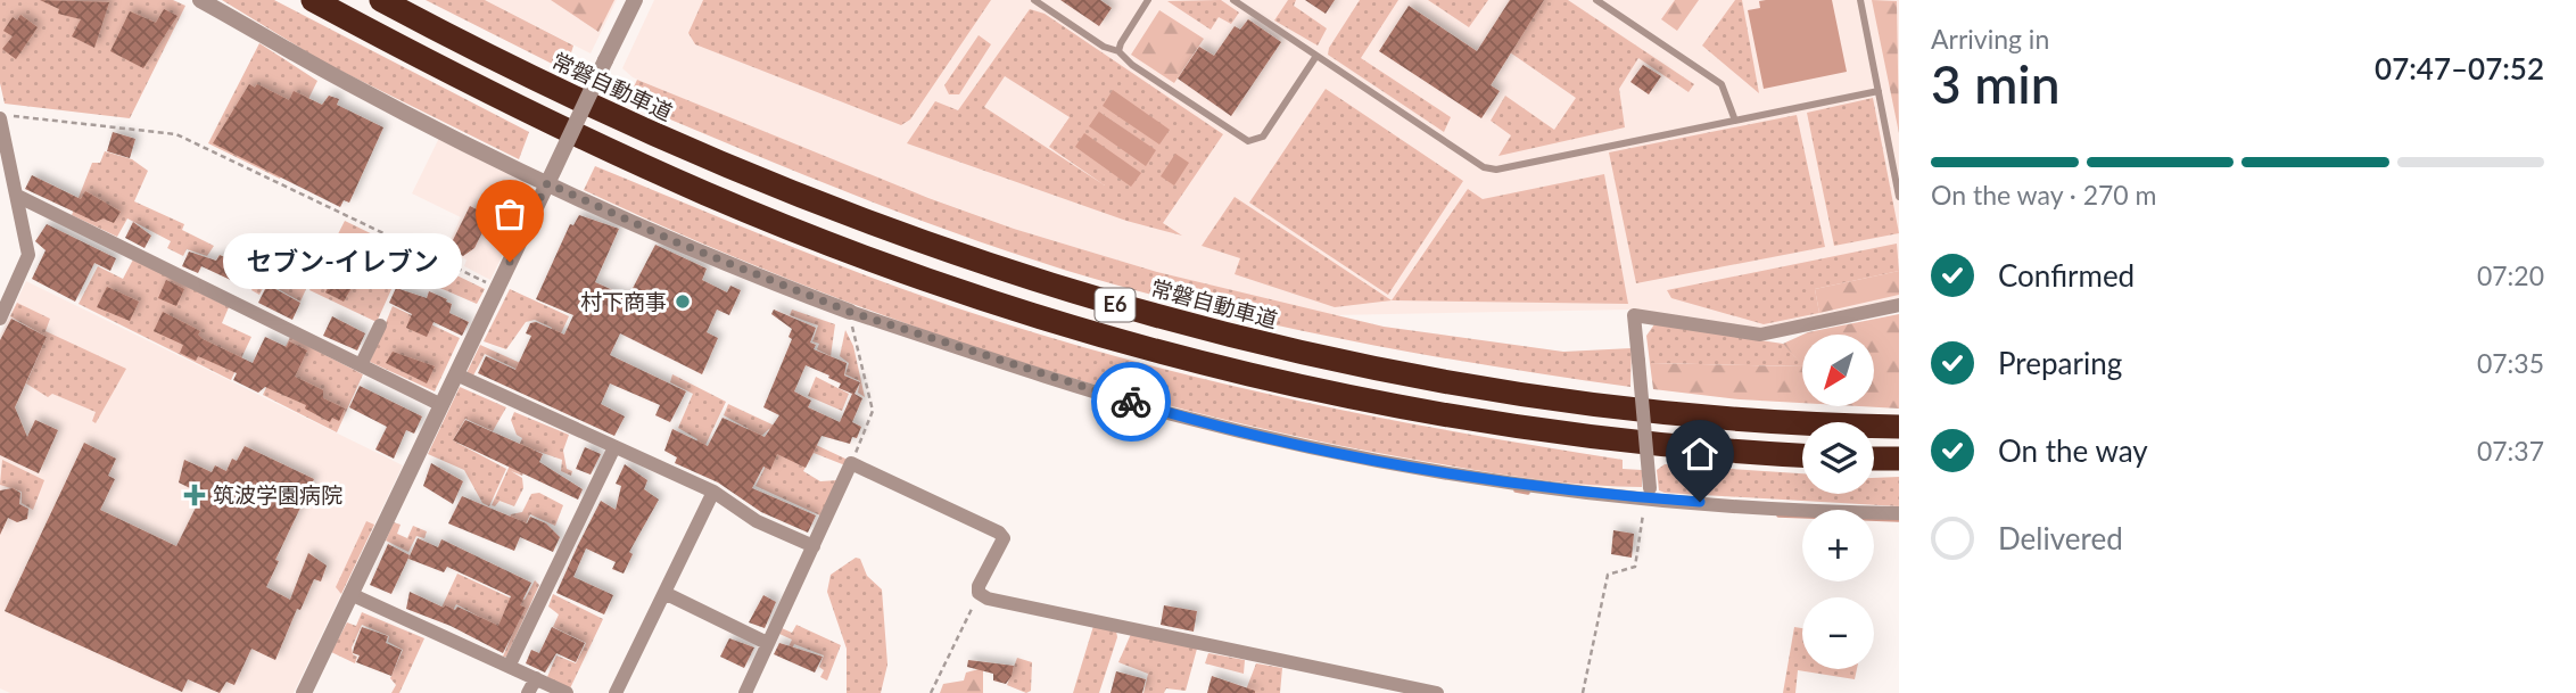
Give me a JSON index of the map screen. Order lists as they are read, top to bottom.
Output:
{
  "streets": {
    "highway": ["常磐自動車道", "E6"]
  },
  "places": {
    "other": ["セブン-イレブン", "村下商事"],
    "health": ["筑波学園病院"]
  },
  "north": "bottom left",
  "page": {
    "heading": ["3 min", "Arriving in", "07:47–07:52"],
    "bar": "On the way · 270 m",
    "list": [
      ["Confirmed", "07:20"],
      ["Preparing", "07:35"],
      ["On the way", "07:37"],
      "Delivered"
    ],
    "bubble": "セブン-イレブン",
    "map_buttons": ["+", "−"]
  }
}
